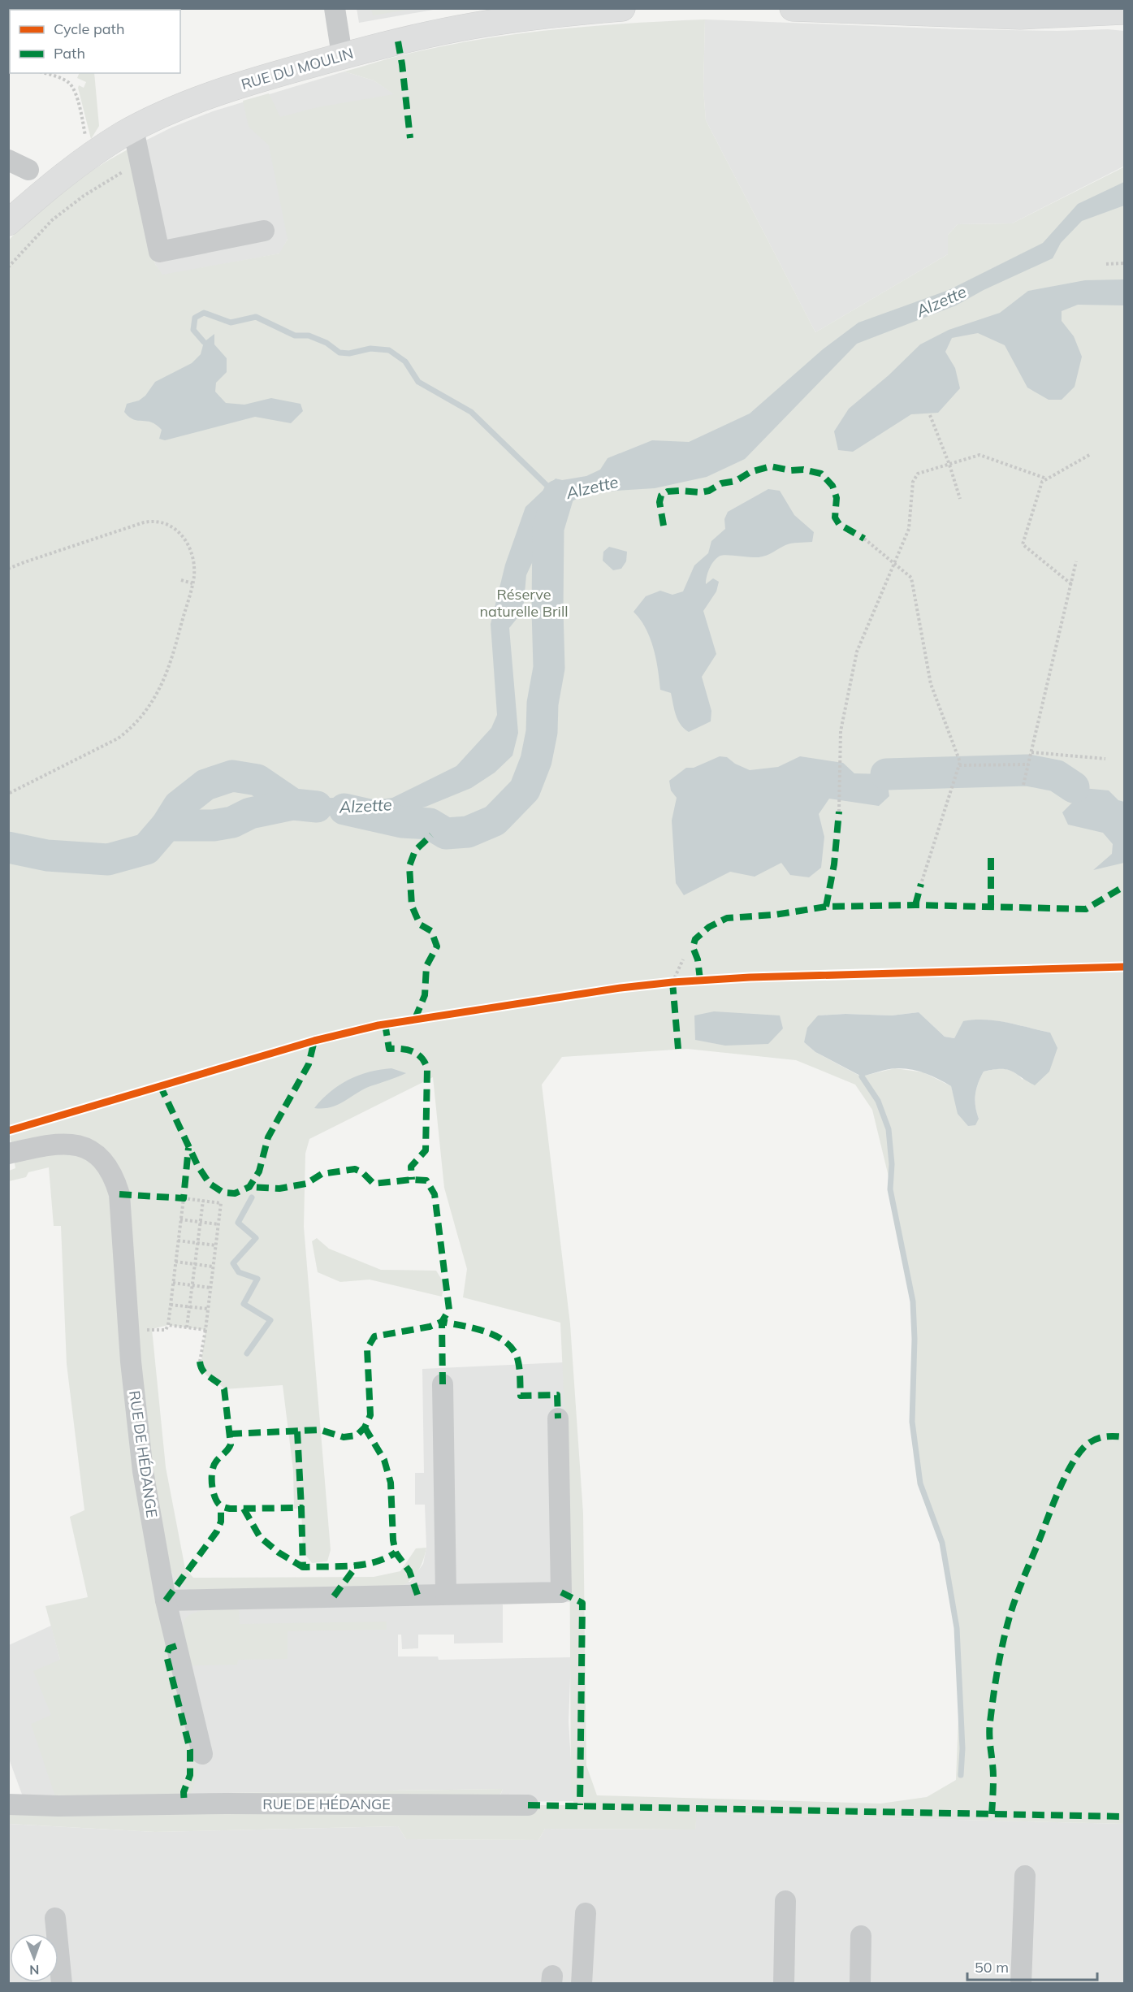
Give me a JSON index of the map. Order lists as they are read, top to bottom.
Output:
{
  "streets": {
    "main road": ["RUE DU MOULIN"],
    "street": ["RUE DE HÉDANGE"]
  },
  "water": ["Alzette"],
  "parks": ["Réserve naturelle Brill"],
  "legend": ["Cycle path", "Path"],
  "scale_bar": "50 m",
  "north": "bottom"
}
